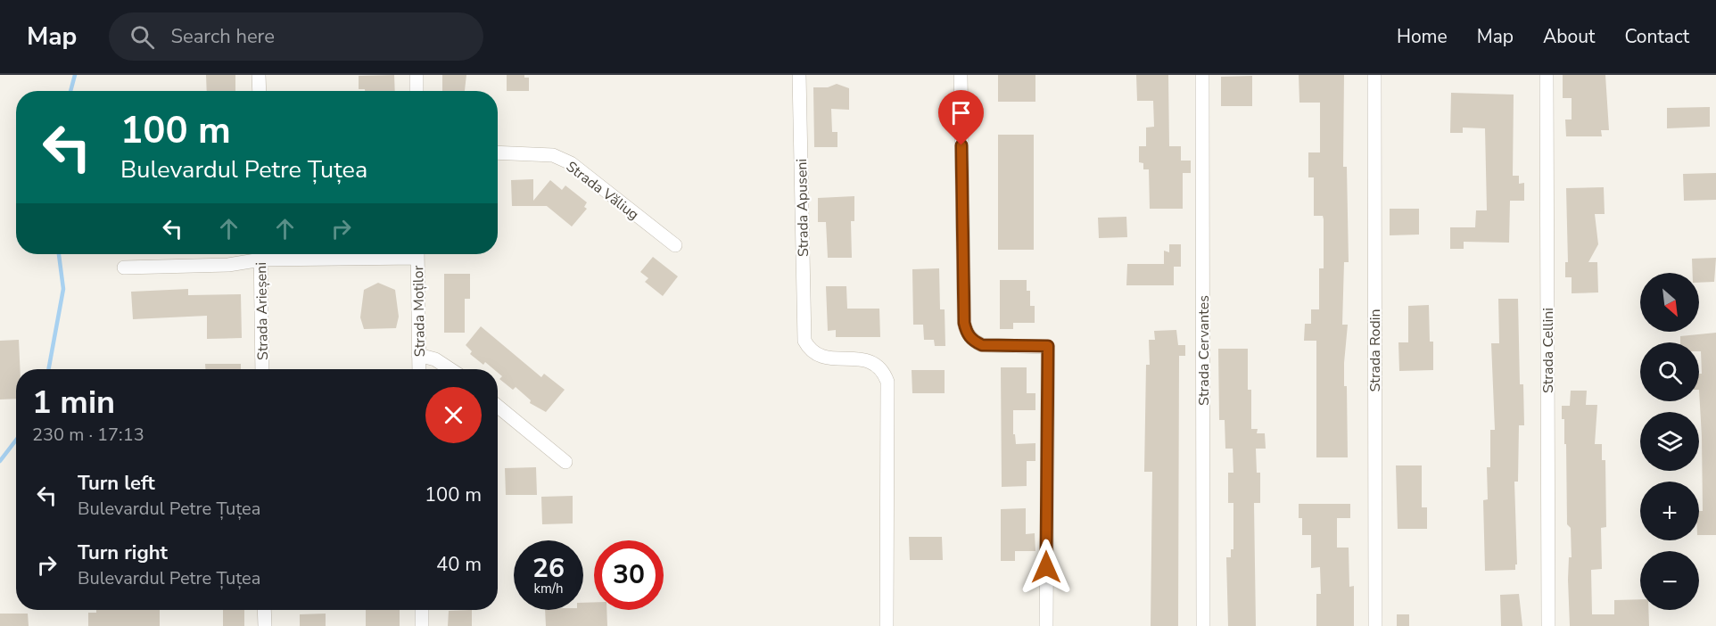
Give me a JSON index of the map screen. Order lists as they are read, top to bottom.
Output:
{
  "streets": {
    "street": [
      "Strada Văliug",
      "Strada Apuseni",
      "Strada Arieșeni",
      "Strada Moților",
      "Strada Cervantes",
      "Strada Rodin",
      "Strada Cellini"
    ]
  },
  "north": "bottom right",
  "page": {
    "header": "Map",
    "search": "Search here",
    "nav": [
      "Home",
      "Map",
      "About",
      "Contact"
    ],
    "turn": ["100 m", "Bulevardul Petre Țuțea"],
    "map_buttons": ["+", "−"],
    "heading": ["1 min", "230 m · 17:13"],
    "list": [
      {
        "name": "Turn left",
        "note": "Bulevardul Petre Țuțea",
        "value": "100 m"
      },
      {
        "name": "Turn right",
        "note": "Bulevardul Petre Țuțea",
        "value": "40 m"
      }
    ],
    "speed": "26 km/h",
    "limit": "30"
  }
}
